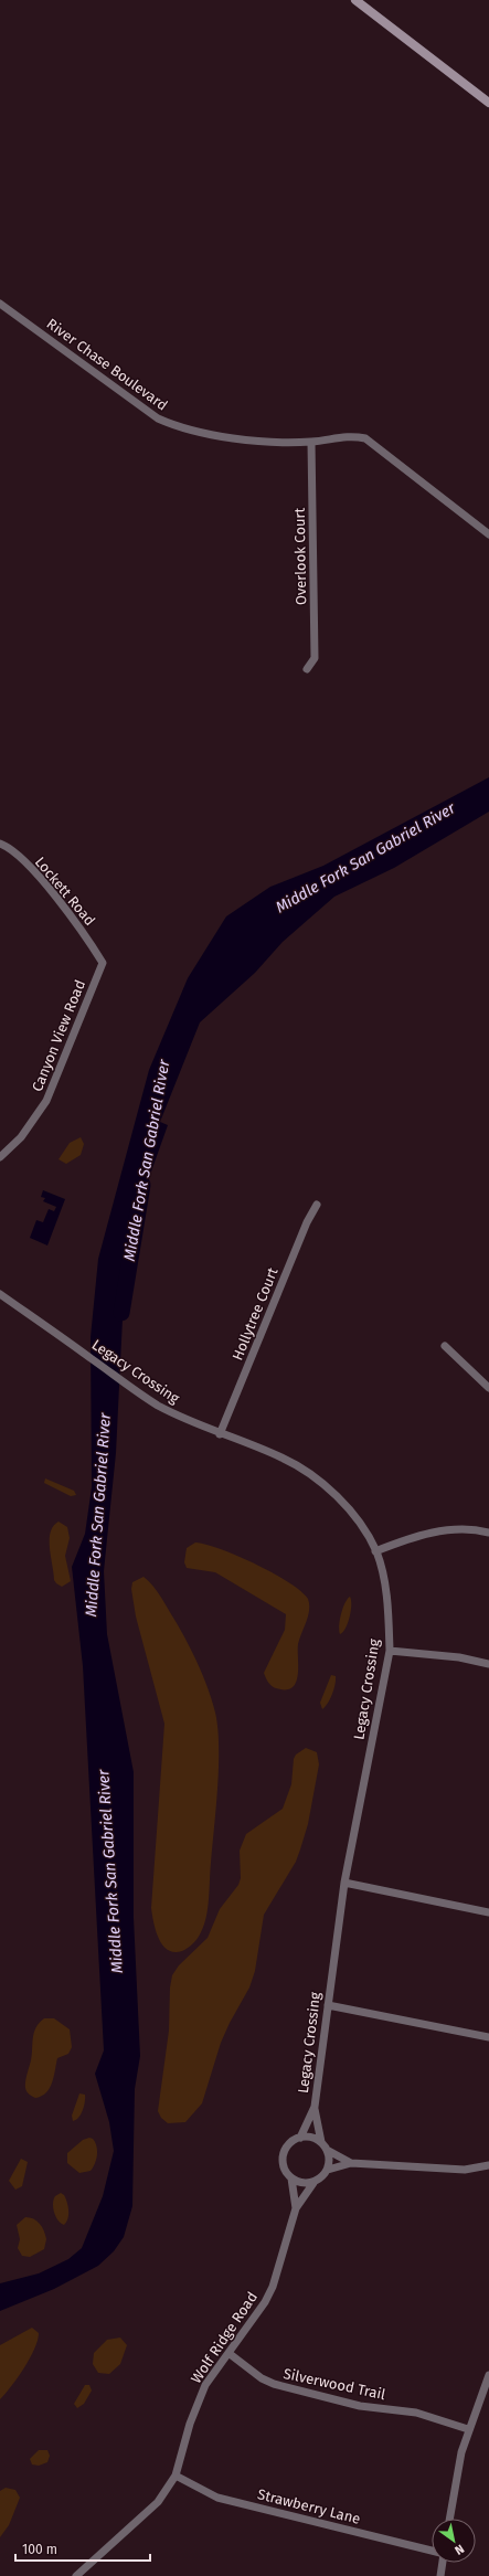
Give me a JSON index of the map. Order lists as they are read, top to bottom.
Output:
{
  "streets": {
    "street": [
      "River Chase Boulevard",
      "Overlook Court",
      "Lockett Road",
      "Canyon View Road",
      "Hollytree Court",
      "Legacy Crossing",
      "Wolf Ridge Road",
      "Silverwood Trail",
      "Strawberry Lane"
    ]
  },
  "crossings": [
    ["River Chase Boulevard", "Overlook Court"],
    ["Lockett Road", "Canyon View Road"],
    ["Hollytree Court", "Legacy Crossing"],
    ["Legacy Crossing", "Wolf Ridge Road"],
    ["Wolf Ridge Road", "Silverwood Trail"],
    ["Wolf Ridge Road", "Strawberry Lane"]
  ],
  "water": ["Middle Fork San Gabriel River"],
  "scale_bar": "100 m",
  "north": "bottom right"
}
